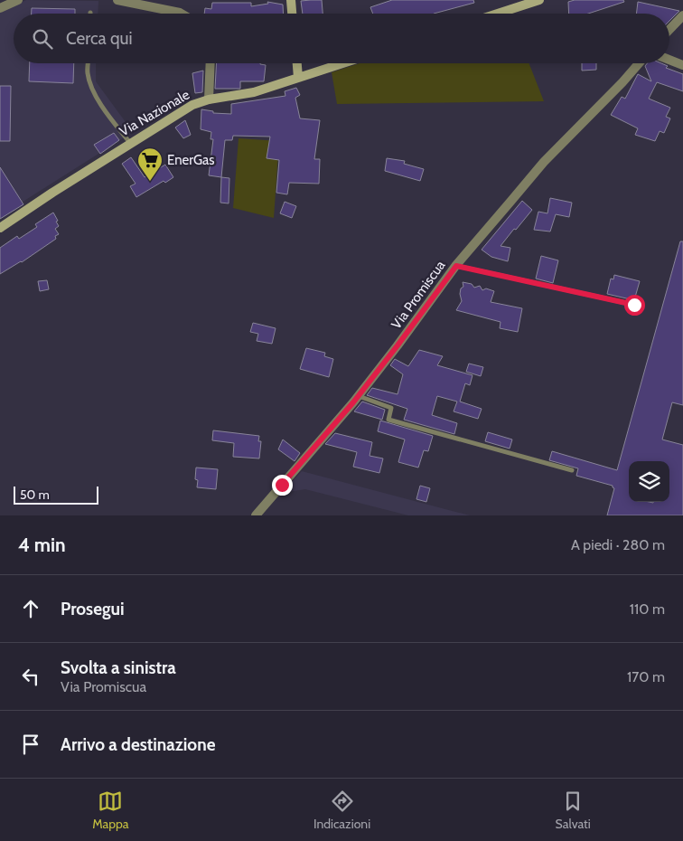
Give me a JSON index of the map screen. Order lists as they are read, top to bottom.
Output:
{
  "streets": {
    "street": ["Via Nazionale", "Via Promiscua"]
  },
  "places": {
    "supermarket": ["EnerGas"]
  },
  "scale_bar": "50 m",
  "page": {
    "search": "Cerca qui",
    "scale": "50 m",
    "heading": ["4 min", "A piedi · 280 m"],
    "list": [
      ["Prosegui", "110 m"],
      ["Svolta a sinistra", "Via Promiscua", "170 m"],
      "Arrivo a destinazione"
    ],
    "nav": ["Mappa", "Indicazioni", "Salvati"]
  }
}
